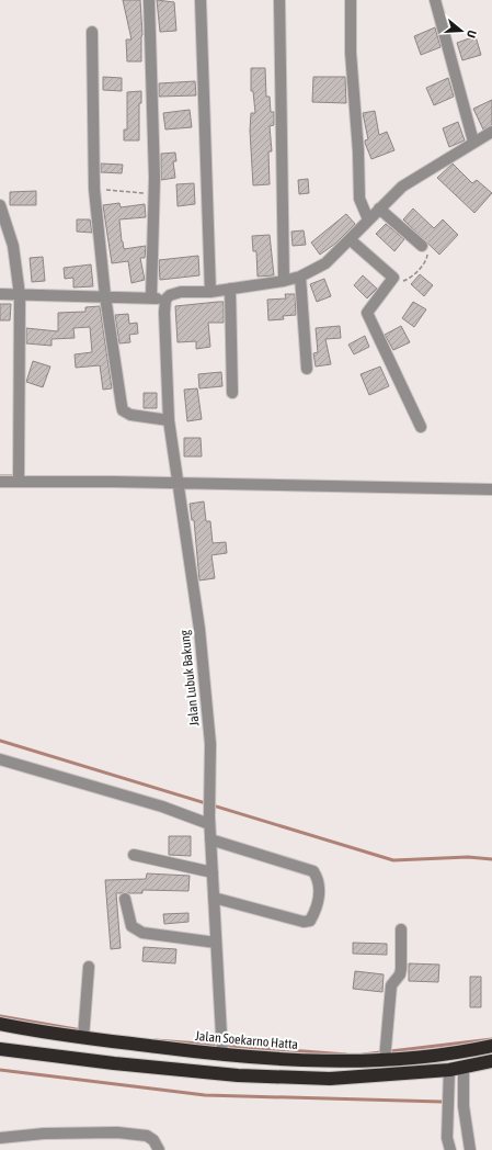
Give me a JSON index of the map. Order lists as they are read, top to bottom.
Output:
{
  "streets": {
    "highway": ["Jalan Soekarno Hatta"],
    "street": ["Jalan Lubuk Bakung"]
  },
  "crossings": [
    ["Jalan Lubuk Bakung", "Jalan Soekarno Hatta"]
  ],
  "north": "right"
}
